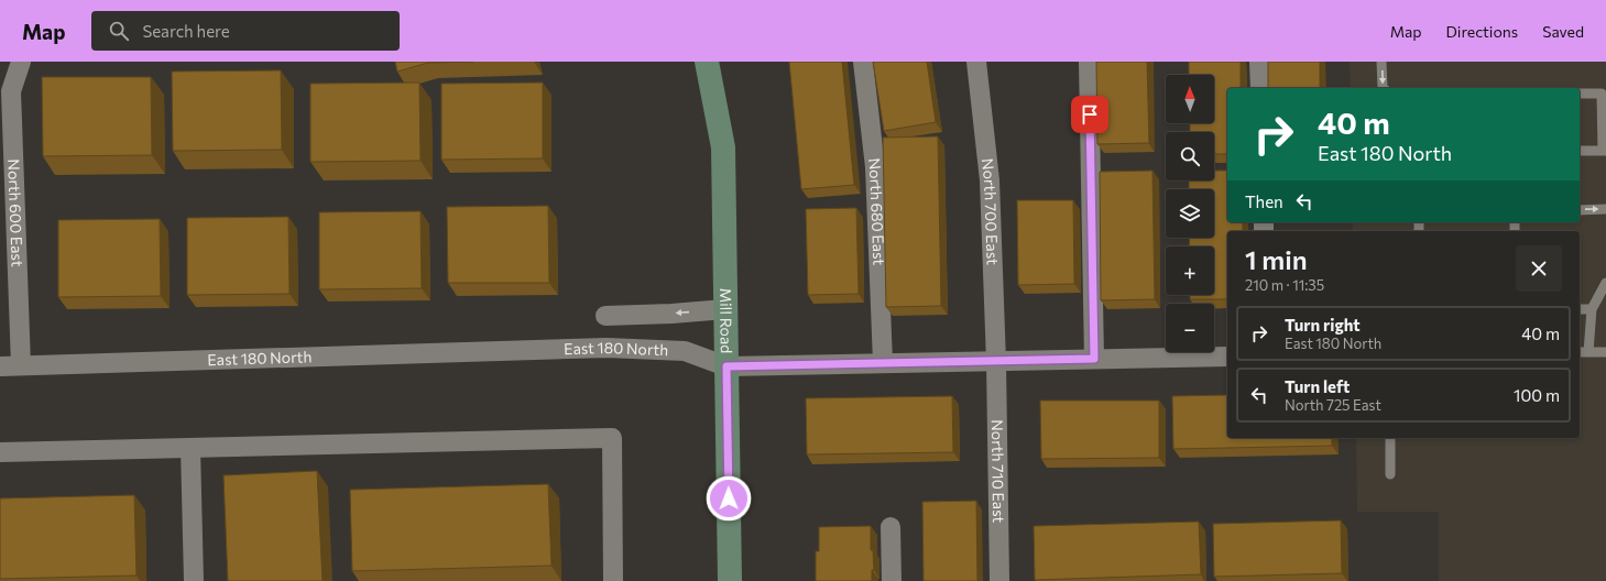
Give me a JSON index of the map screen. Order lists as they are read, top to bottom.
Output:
{
  "streets": {
    "main road": ["Mill Road"],
    "street": [
      "North 700 East",
      "North 600 East",
      "North 680 East",
      "East 180 North",
      "North 710 East"
    ]
  },
  "crossings": [
    ["North 700 East", "East 180 North"],
    ["North 700 East", "North 710 East"],
    ["North 600 East", "East 180 North"],
    ["North 680 East", "East 180 North"],
    ["Mill Road", "East 180 North"],
    ["East 180 North", "North 710 East"]
  ],
  "north": "top",
  "page": {
    "header": "Map",
    "search": "Search here",
    "nav": ["Map", "Directions", "Saved"],
    "map_buttons": ["+", "−"],
    "turn": ["40 m", "East 180 North"],
    "then": "Then",
    "heading": ["1 min", "210 m · 11:35"],
    "list": [
      {
        "name": "Turn right",
        "note": "East 180 North",
        "value": "40 m"
      },
      {
        "name": "Turn left",
        "note": "North 725 East",
        "value": "100 m"
      }
    ]
  }
}
